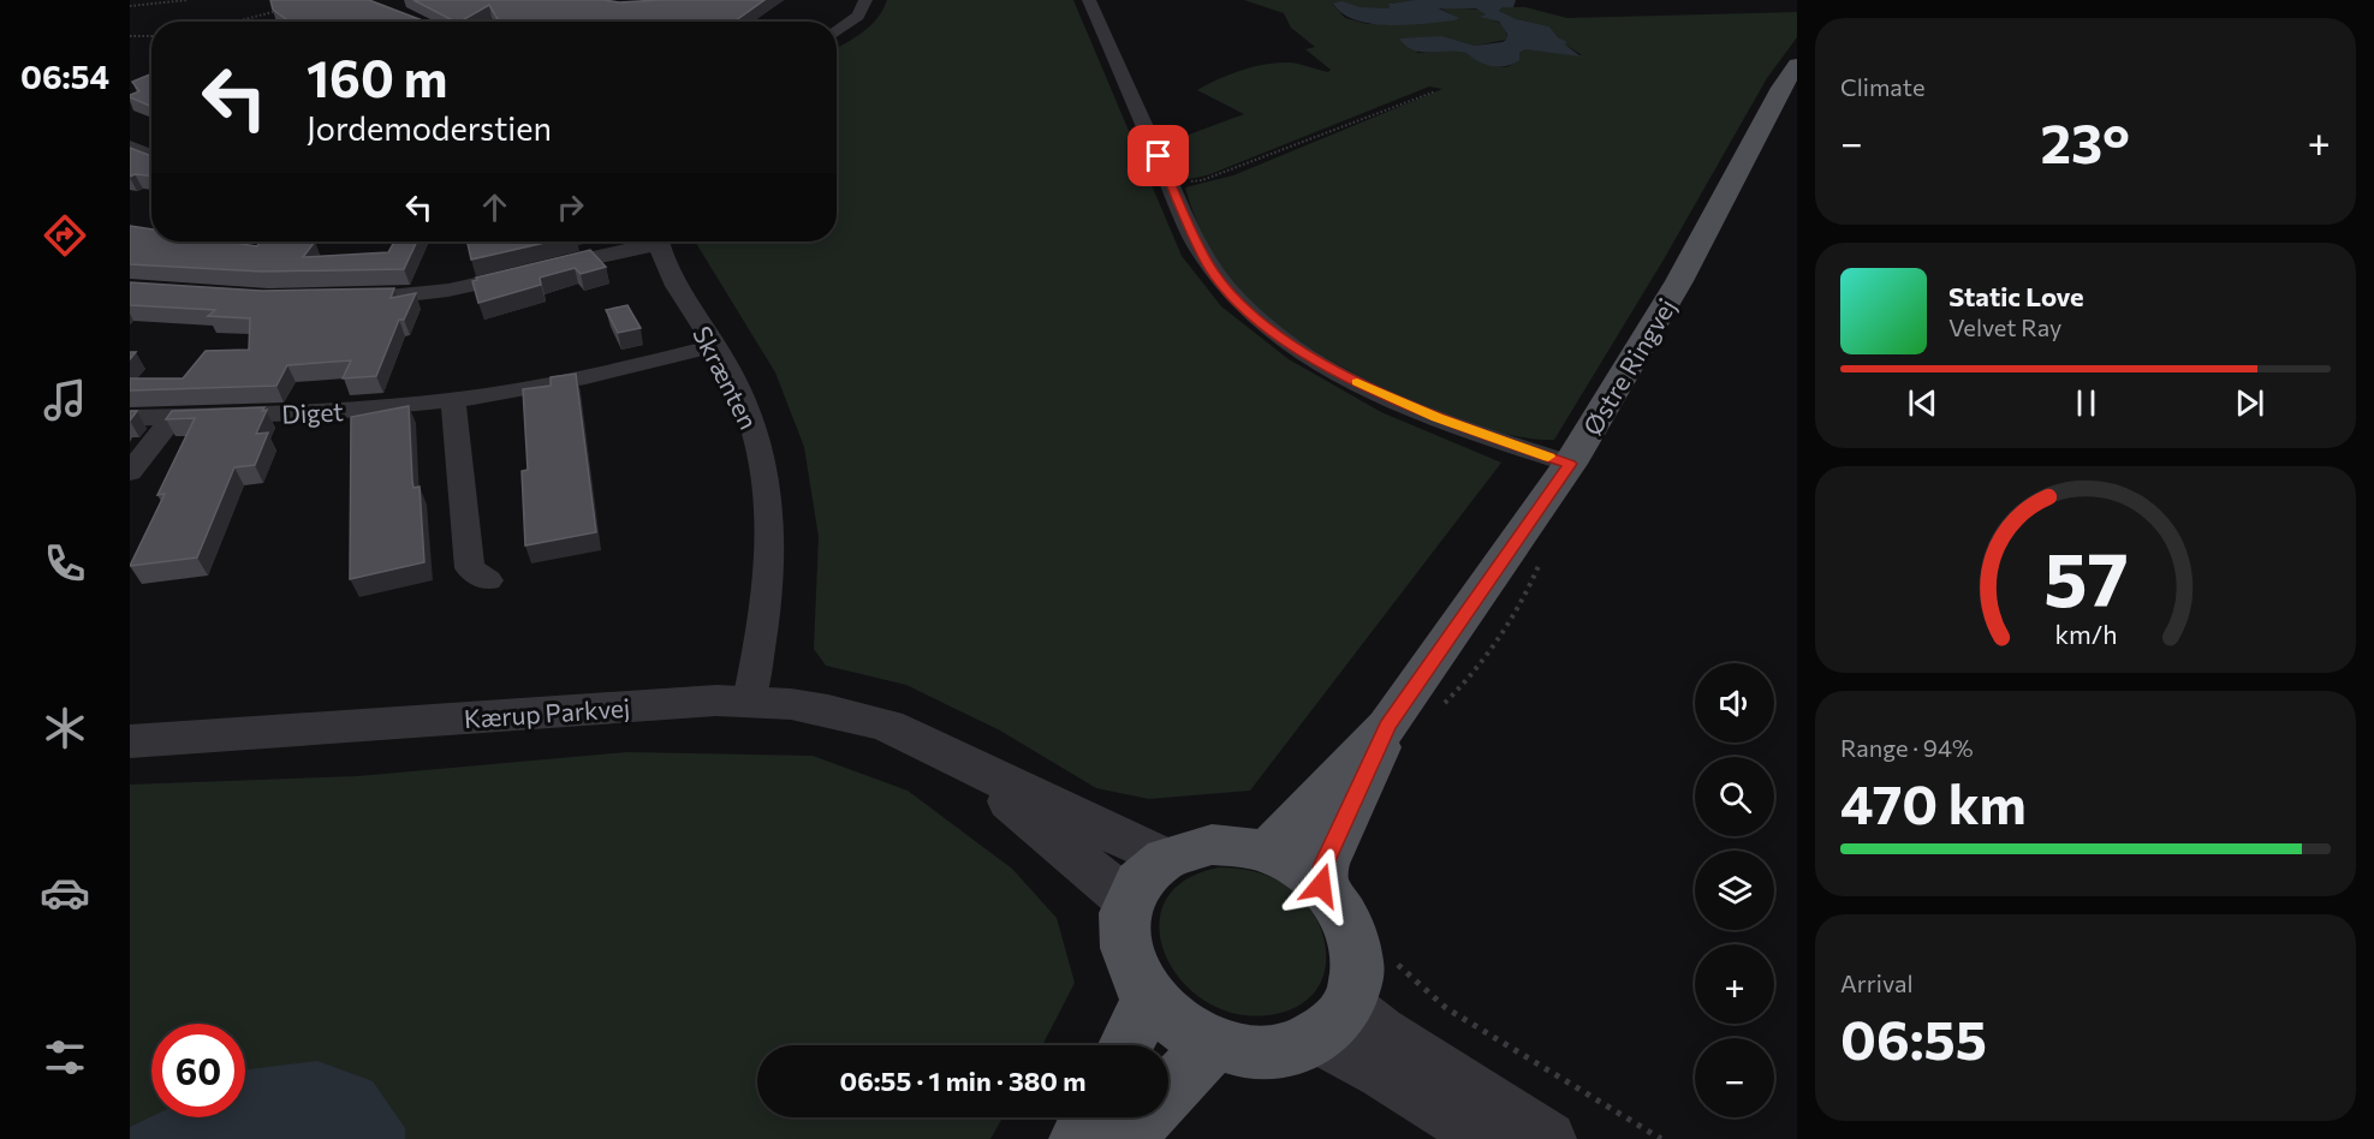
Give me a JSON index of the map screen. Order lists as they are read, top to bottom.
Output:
{
  "streets": {
    "main road": ["Østre Ringvej"],
    "street": ["Skrænten", "Diget", "Kærup Parkvej"]
  },
  "crossings": [
    ["Østre Ringvej", "Kærup Parkvej"],
    ["Skrænten", "Diget"],
    ["Skrænten", "Kærup Parkvej"]
  ],
  "page": {
    "tabs": "06:54",
    "tile": [
      "Climate",
      ["Range · 94%", "470 km"],
      ["Arrival", "06:55"]
    ],
    "turn": ["160 m", "Jordemoderstien"],
    "heat": ["−", "23°", "+"],
    "song": ["Static Love", "Velvet Ray"],
    "map_buttons": ["+", "−"],
    "limit": "60",
    "trip": "06:55 · 1 min · 380 m",
    "gauge": ["57", "km/h"]
  }
}
